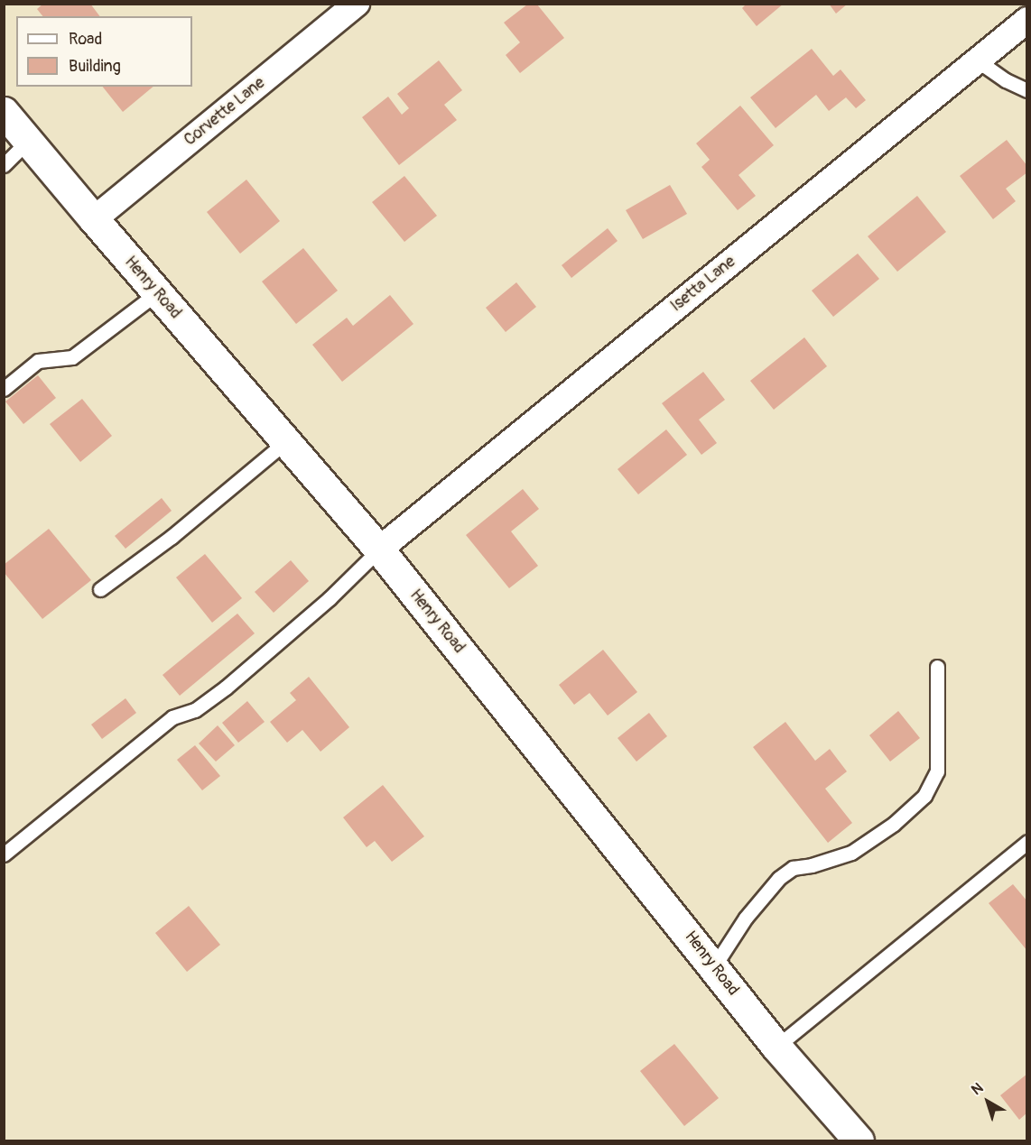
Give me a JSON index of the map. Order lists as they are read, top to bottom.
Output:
{
  "streets": {
    "street": ["Corvette Lane", "Isetta Lane", "Henry Road"]
  },
  "crossings": [
    ["Corvette Lane", "Henry Road"],
    ["Isetta Lane", "Henry Road"]
  ],
  "legend": ["Road", "Building"],
  "north": "top left"
}
